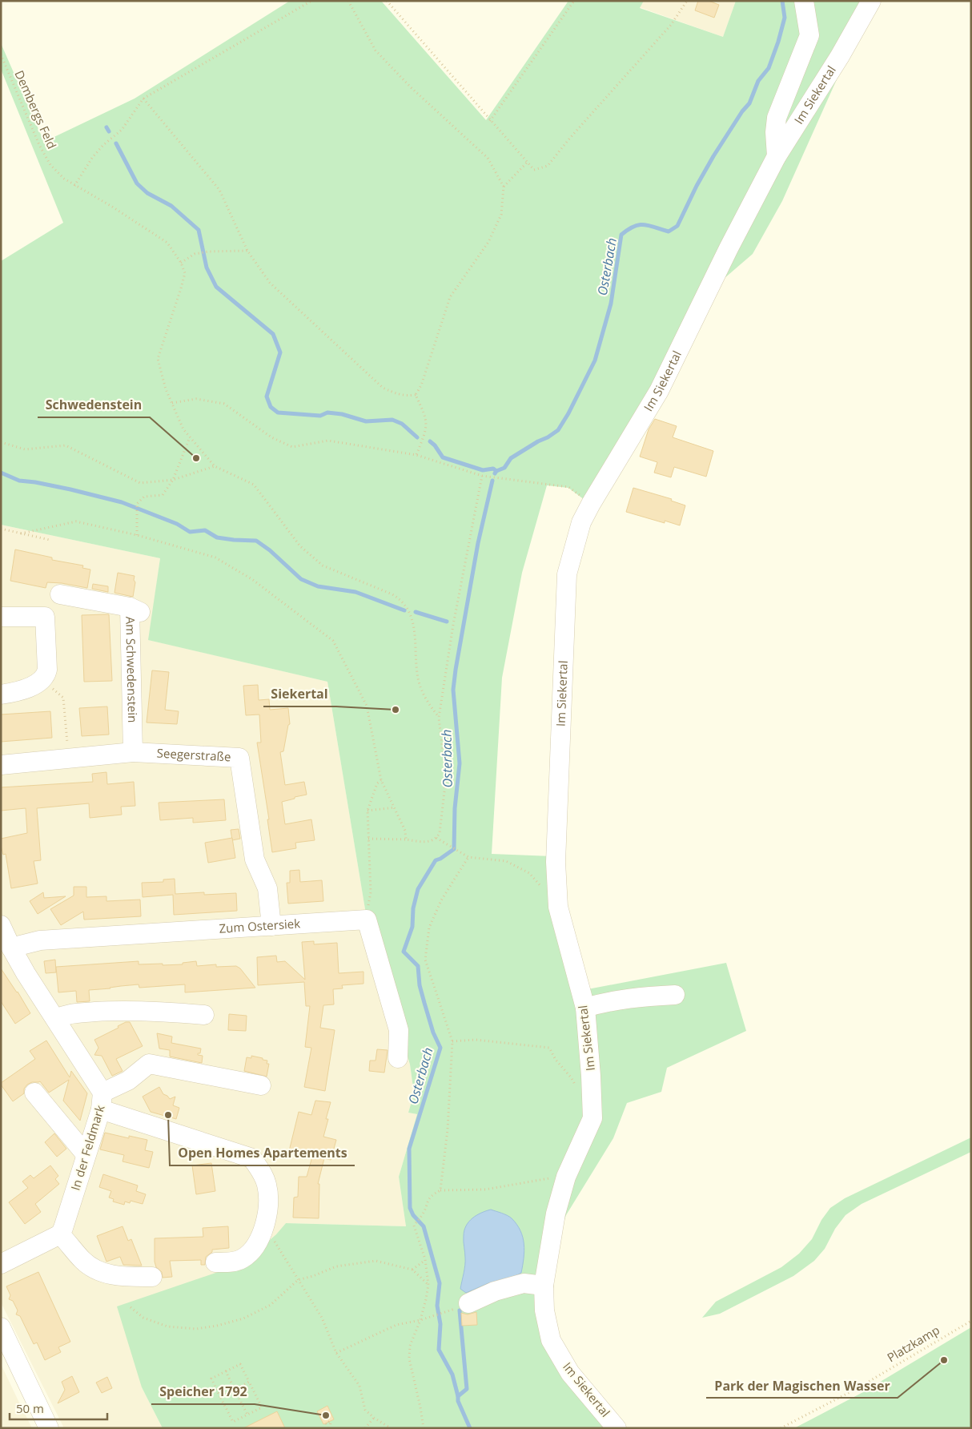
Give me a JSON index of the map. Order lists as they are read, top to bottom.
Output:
{
  "streets": {
    "street": [
      "Im Siekertal",
      "Am Schwedenstein",
      "Seegerstraße",
      "Zum Ostersiek",
      "In der Feldmark"
    ],
    "path": ["Dembergs Feld", "Platzkamp"]
  },
  "crossings": [
    ["Am Schwedenstein", "Seegerstraße"],
    ["Seegerstraße", "Zum Ostersiek"],
    ["Zum Ostersiek", "In der Feldmark"]
  ],
  "water": ["Osterbach"],
  "places": [
    "Schwedenstein",
    "Siekertal",
    "Open Homes Apartements",
    "Park der Magischen Wasser",
    "Speicher 1792"
  ],
  "scale_bar": "50 m"
}
